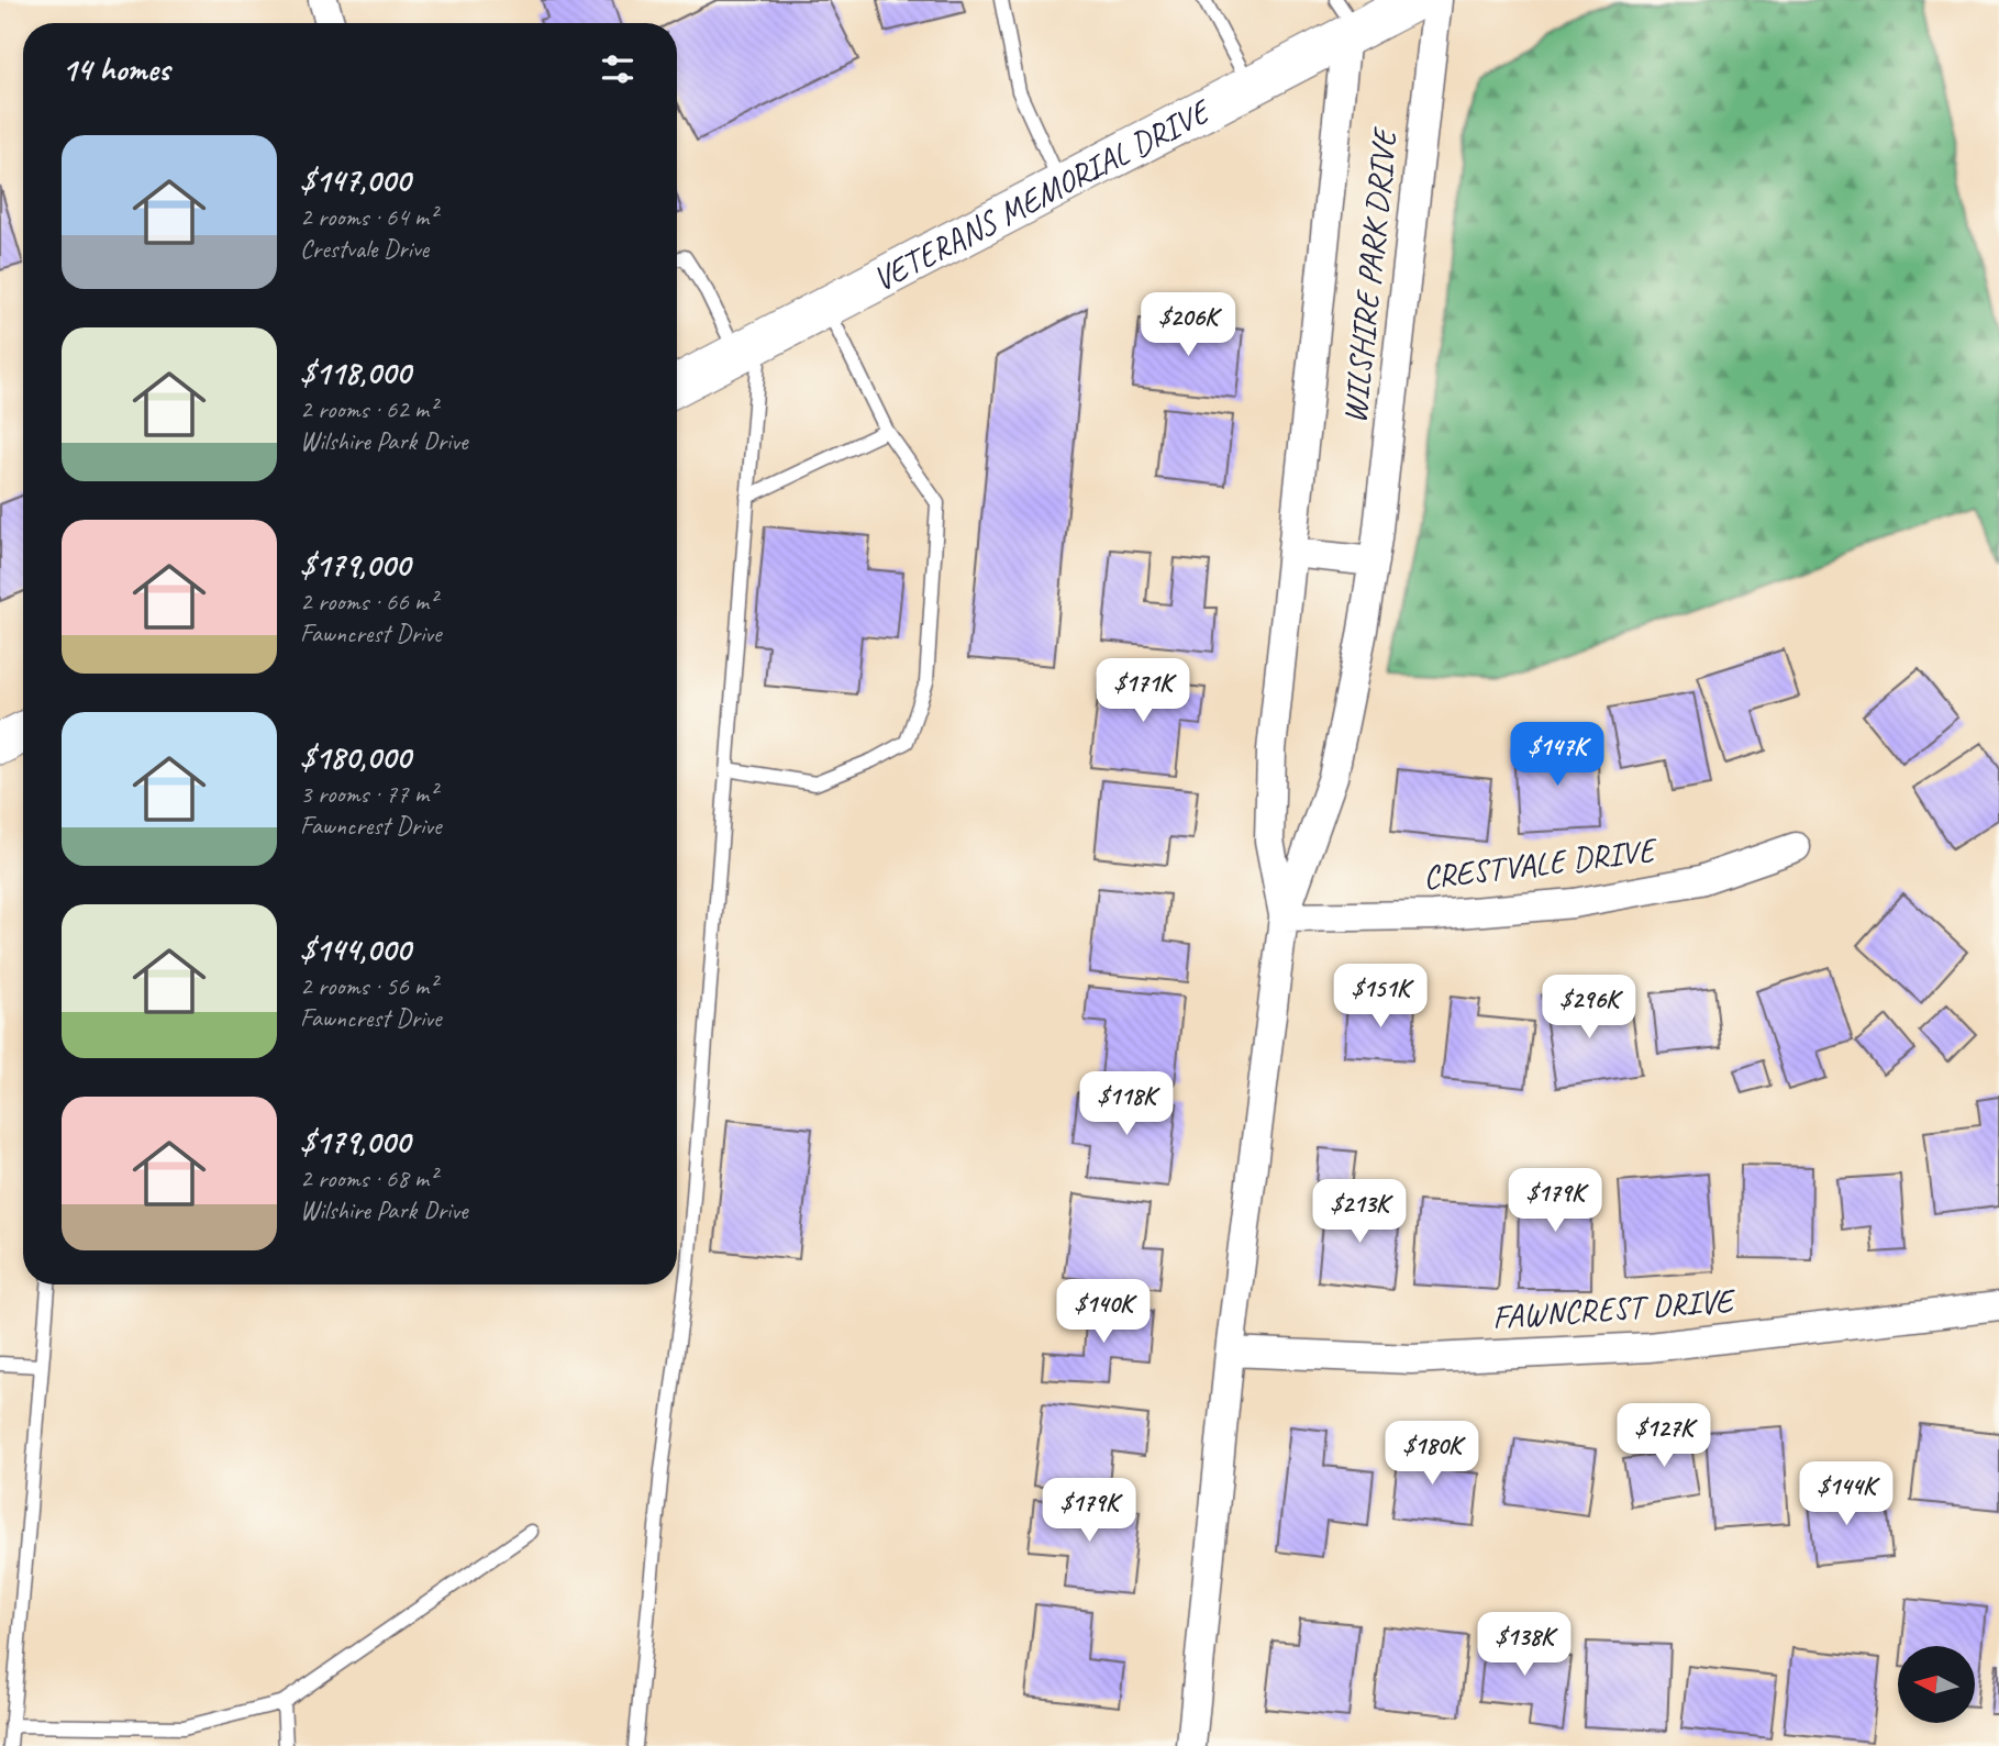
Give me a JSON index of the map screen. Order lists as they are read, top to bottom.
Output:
{
  "streets": {
    "main road": ["VETERANS MEMORIAL DRIVE"],
    "street": ["WILSHIRE PARK DRIVE", "CRESTVALE DRIVE", "FAWNCREST DRIVE"]
  },
  "crossings": [
    ["VETERANS MEMORIAL DRIVE", "WILSHIRE PARK DRIVE"],
    ["WILSHIRE PARK DRIVE", "CRESTVALE DRIVE"],
    ["WILSHIRE PARK DRIVE", "FAWNCREST DRIVE"]
  ],
  "north": "left",
  "page": {
    "heading": "14 homes",
    "list": [
      {
        "name": "$147,000",
        "note": "2 rooms · 64 m² · Crestvale Drive"
      },
      {
        "name": "$118,000",
        "note": "2 rooms · 62 m² · Wilshire Park Drive"
      },
      {
        "name": "$179,000",
        "note": "2 rooms · 66 m² · Fawncrest Drive"
      },
      {
        "name": "$180,000",
        "note": "3 rooms · 77 m² · Fawncrest Drive"
      },
      {
        "name": "$144,000",
        "note": "2 rooms · 56 m² · Fawncrest Drive"
      },
      {
        "name": "$179,000",
        "note": "2 rooms · 68 m² · Wilshire Park Drive"
      }
    ],
    "price": [
      "$206K",
      "$171K",
      "$147K",
      "$151K",
      "$296K",
      "$118K",
      "$179K",
      "$213K",
      "$140K",
      "$127K",
      "$180K",
      "$144K",
      "$179K",
      "$138K"
    ]
  }
}
